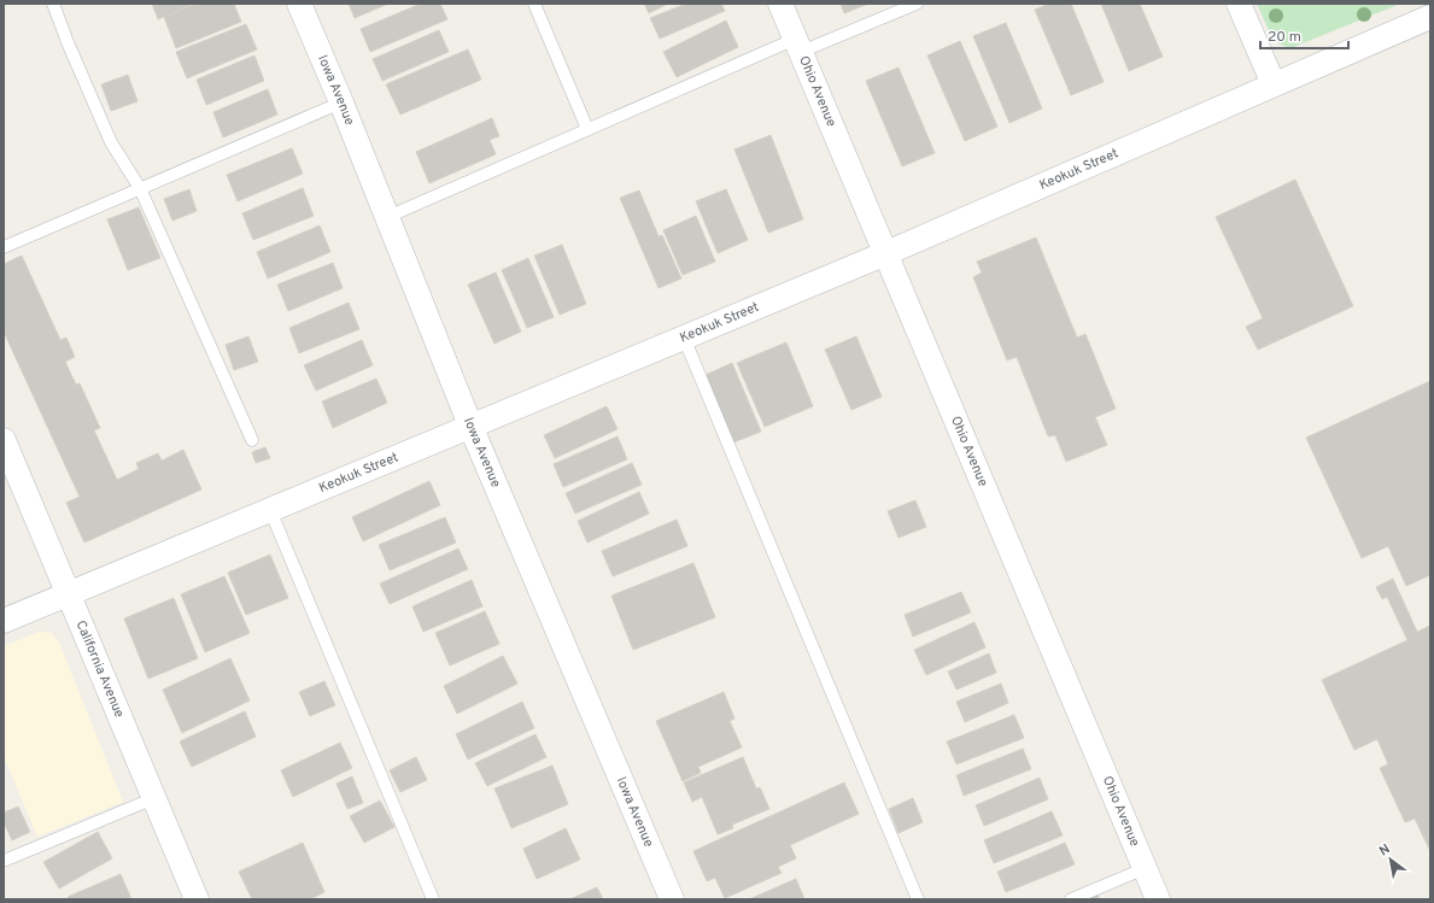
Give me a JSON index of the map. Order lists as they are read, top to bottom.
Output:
{
  "streets": {
    "street": [
      "Iowa Avenue",
      "Ohio Avenue",
      "Keokuk Street",
      "California Avenue"
    ]
  },
  "crossings": [
    ["Iowa Avenue", "Keokuk Street"],
    ["Ohio Avenue", "Keokuk Street"],
    ["Keokuk Street", "California Avenue"]
  ],
  "scale_bar": "20 m",
  "north": "top left"
}
